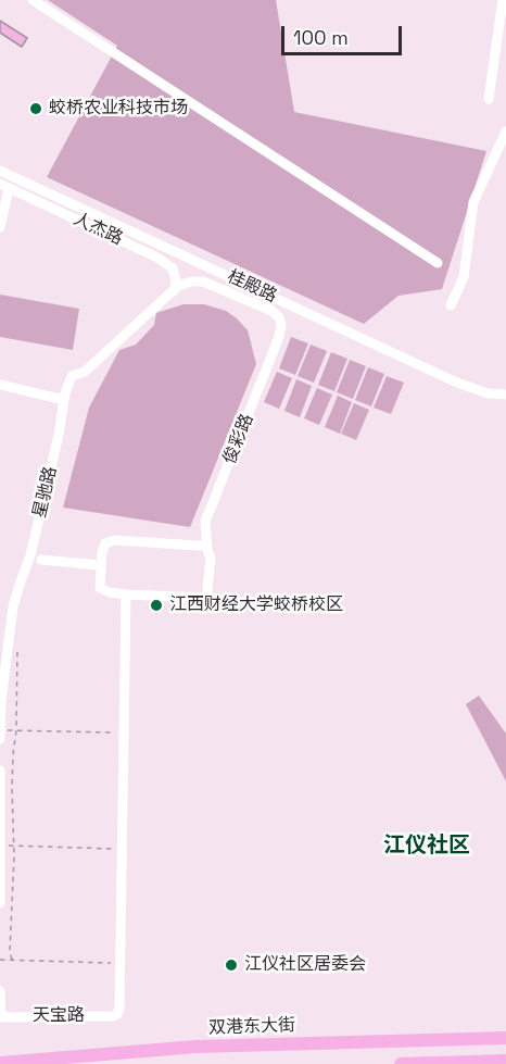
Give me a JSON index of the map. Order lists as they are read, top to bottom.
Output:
{
  "streets": {
    "main road": ["双港东大街"],
    "street": [
      "人杰路",
      "桂殿路",
      "俊彩路",
      "星驰路",
      "天宝路"
    ]
  },
  "crossings": [
    ["人杰路", "俊彩路"],
    ["人杰路", "星驰路"],
    ["俊彩路", "星驰路"]
  ],
  "districts": ["江仪社区"],
  "places": ["蛟桥农业科技市场", "江西财经大学蛟桥校区", "江仪社区居委会"],
  "scale_bar": "100 m"
}
